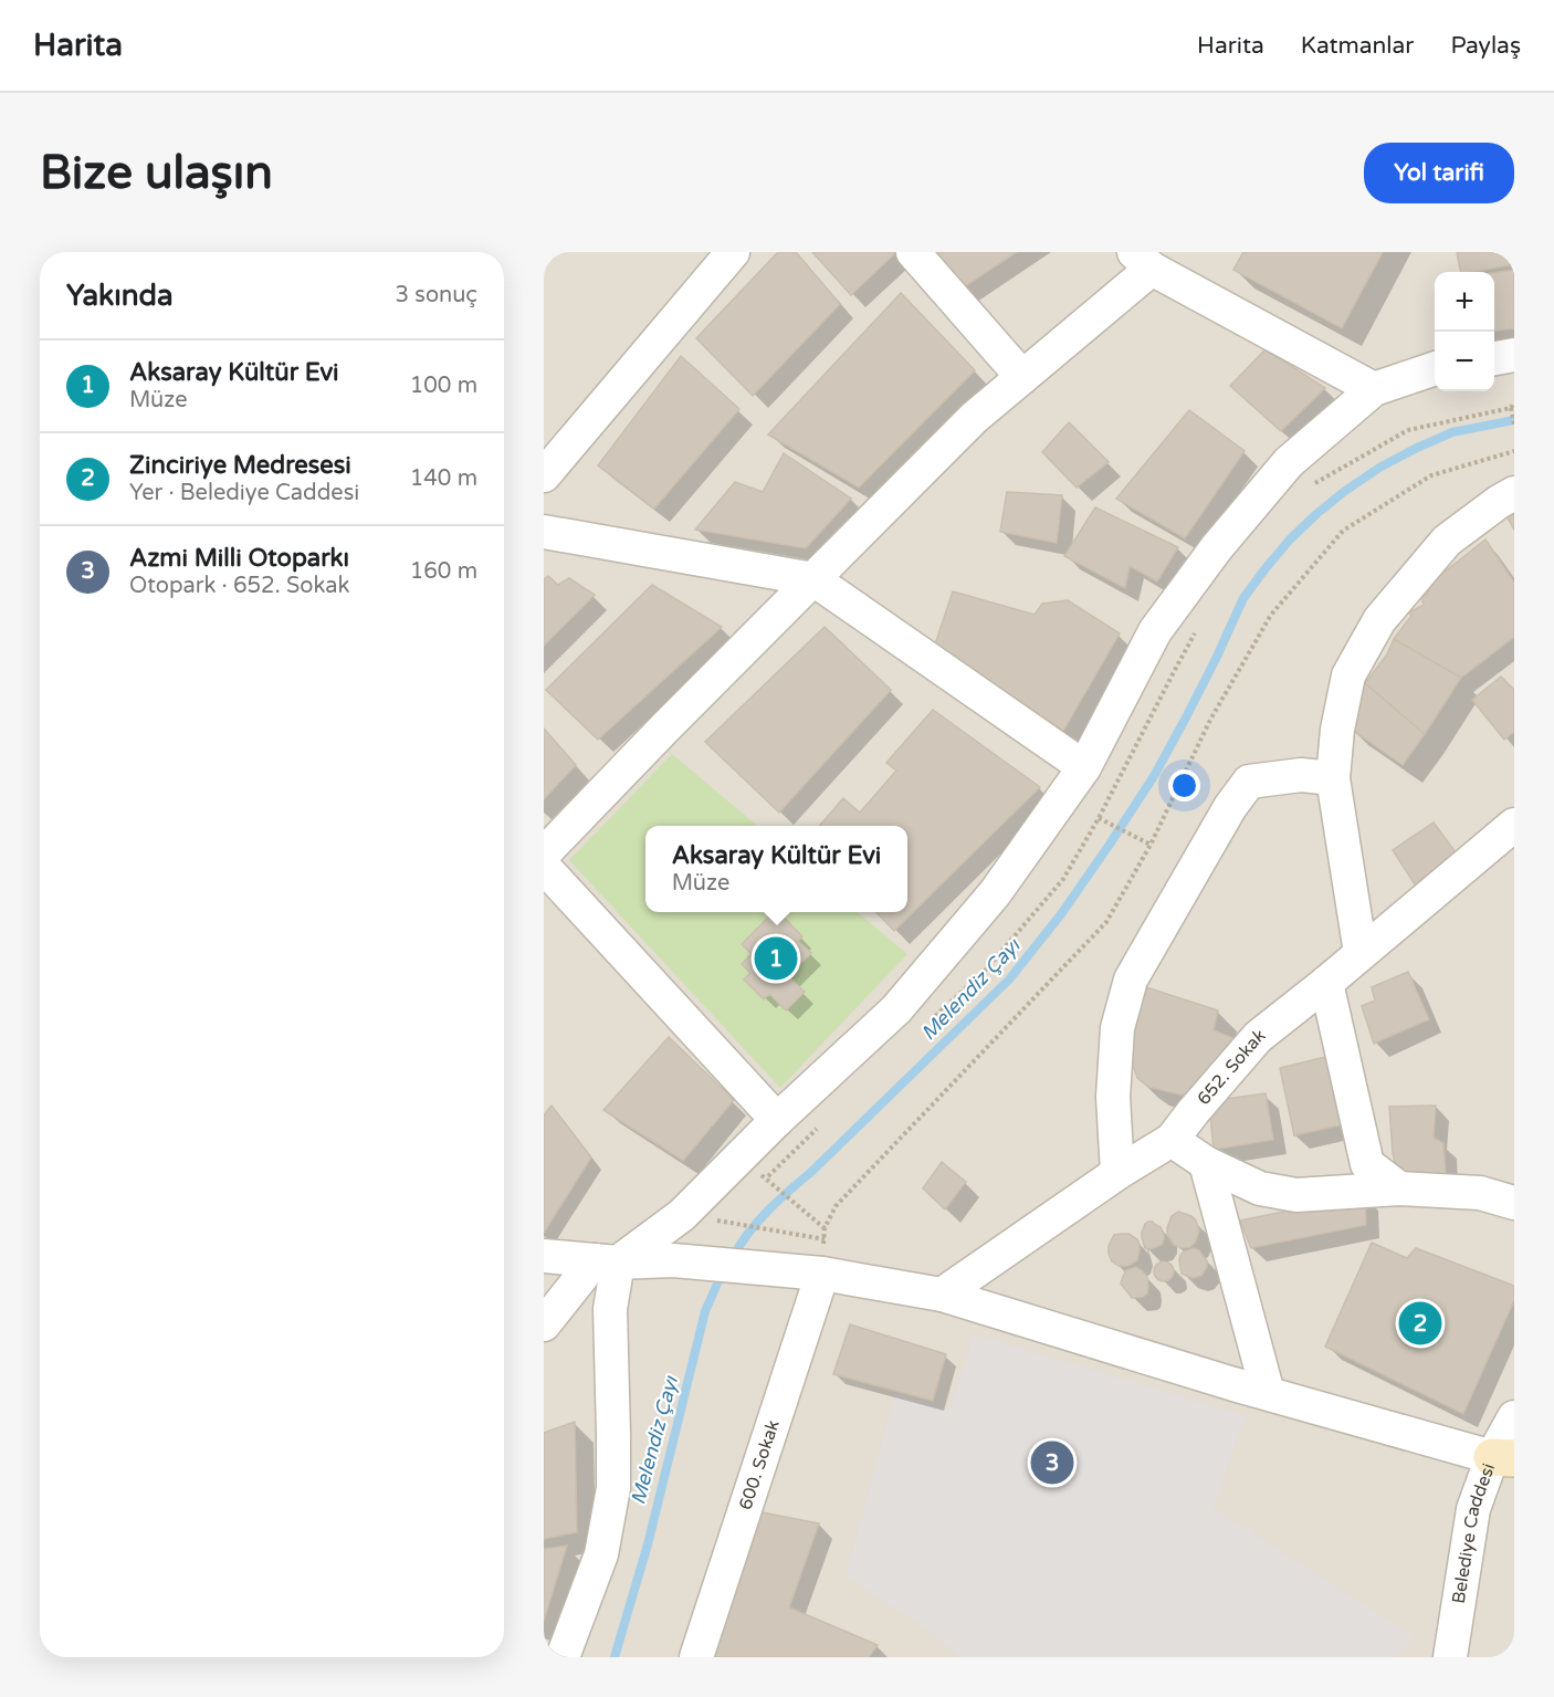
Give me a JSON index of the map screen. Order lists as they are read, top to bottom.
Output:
{
  "streets": {
    "street": ["652. Sokak", "600. Sokak", "Belediye Caddesi"]
  },
  "water": ["Melendiz Çayı"],
  "page": {
    "header": "Harita",
    "nav": ["Harita", "Katmanlar", "Paylaş"],
    "buttons": "Yol tarifi",
    "title": "Bize ulaşın",
    "heading": ["Yakında", "3 sonuç"],
    "map_buttons": ["+", "−"],
    "list": [
      {
        "mark": "1",
        "name": "Aksaray Kültür Evi",
        "note": "Müze",
        "value": "100 m"
      },
      {
        "mark": "2",
        "name": "Zinciriye Medresesi",
        "note": "Yer · Belediye Caddesi",
        "value": "140 m"
      },
      {
        "mark": "3",
        "name": "Azmi Milli Otoparkı",
        "note": "Otopark · 652. Sokak",
        "value": "160 m"
      }
    ],
    "popup": ["Aksaray Kültür Evi", "Müze"],
    "pins": ["1", "2", "3"]
  }
}
